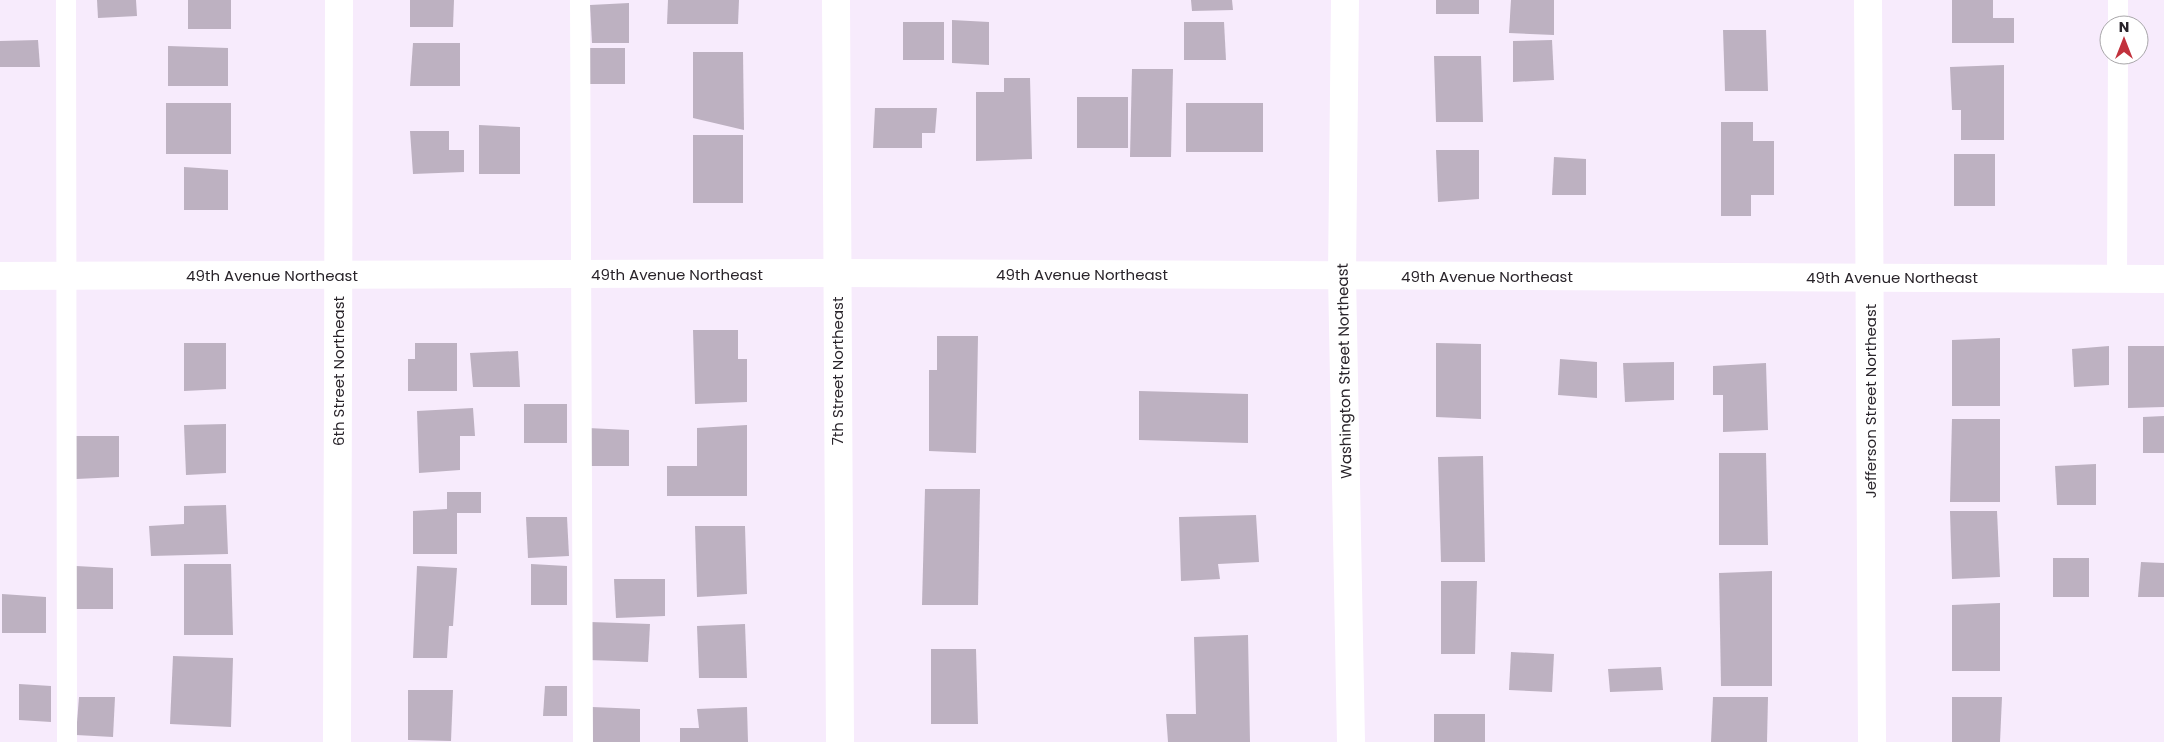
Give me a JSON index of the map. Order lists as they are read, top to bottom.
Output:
{
  "streets": {
    "street": [
      "49th Avenue Northeast",
      "6th Street Northeast",
      "7th Street Northeast",
      "Washington Street Northeast",
      "Jefferson Street Northeast"
    ]
  },
  "crossings": [
    ["49th Avenue Northeast", "6th Street Northeast"],
    ["49th Avenue Northeast", "7th Street Northeast"],
    ["49th Avenue Northeast", "Washington Street Northeast"],
    ["49th Avenue Northeast", "Jefferson Street Northeast"]
  ],
  "north": "top"
}
